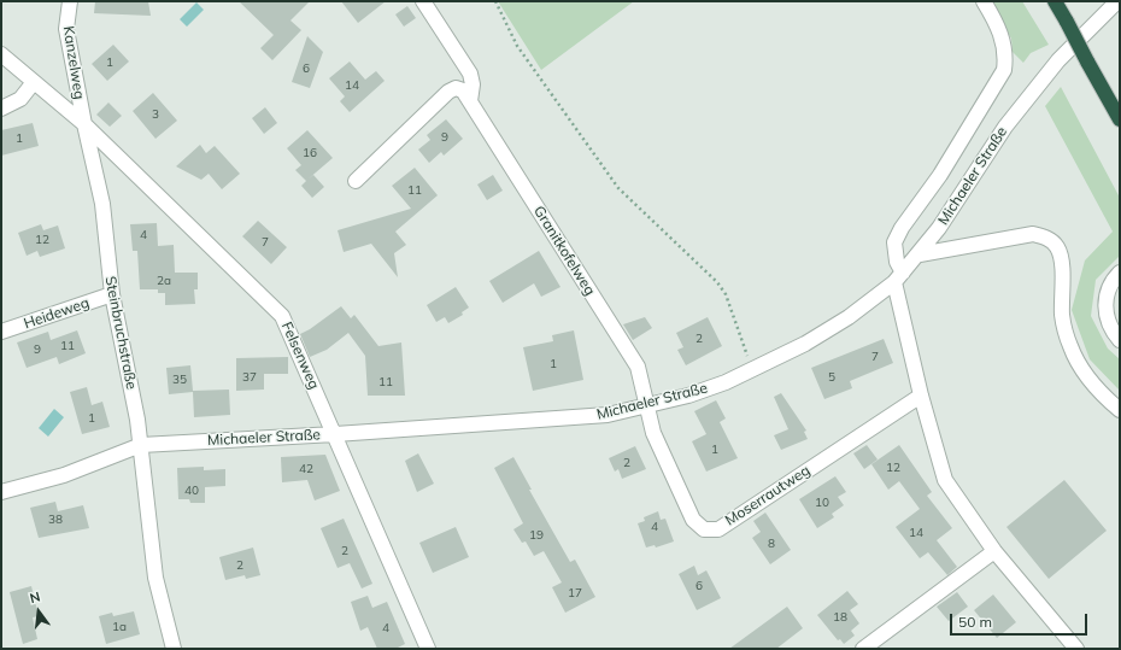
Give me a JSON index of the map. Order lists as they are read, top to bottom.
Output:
{
  "streets": {
    "street": [
      "Kanzelweg",
      "Michaeler Straße",
      "Granitkofelweg",
      "Heideweg",
      "Steinbruchstraße",
      "Felsenweg",
      "Moserrautweg"
    ]
  },
  "crossings": [
    ["Kanzelweg", "Steinbruchstraße"],
    ["Kanzelweg", "Felsenweg"],
    ["Michaeler Straße", "Granitkofelweg"],
    ["Michaeler Straße", "Steinbruchstraße"],
    ["Michaeler Straße", "Felsenweg"],
    ["Michaeler Straße", "Moserrautweg"],
    ["Granitkofelweg", "Moserrautweg"],
    ["Heideweg", "Steinbruchstraße"],
    ["Steinbruchstraße", "Felsenweg"]
  ],
  "house_numbers": [
    "1",
    "6",
    "14",
    "3",
    "9",
    "1",
    "16",
    "11",
    "4",
    "12",
    "7",
    "2a",
    "2",
    "11",
    "9",
    "7",
    "1",
    "37",
    "5",
    "35",
    "11",
    "1",
    "1",
    "2",
    "12",
    "42",
    "40",
    "10",
    "38",
    "4",
    "14",
    "19",
    "8",
    "2",
    "2",
    "6",
    "17",
    "18",
    "1a",
    "4"
  ],
  "scale_bar": "50 m",
  "north": "top"
}
